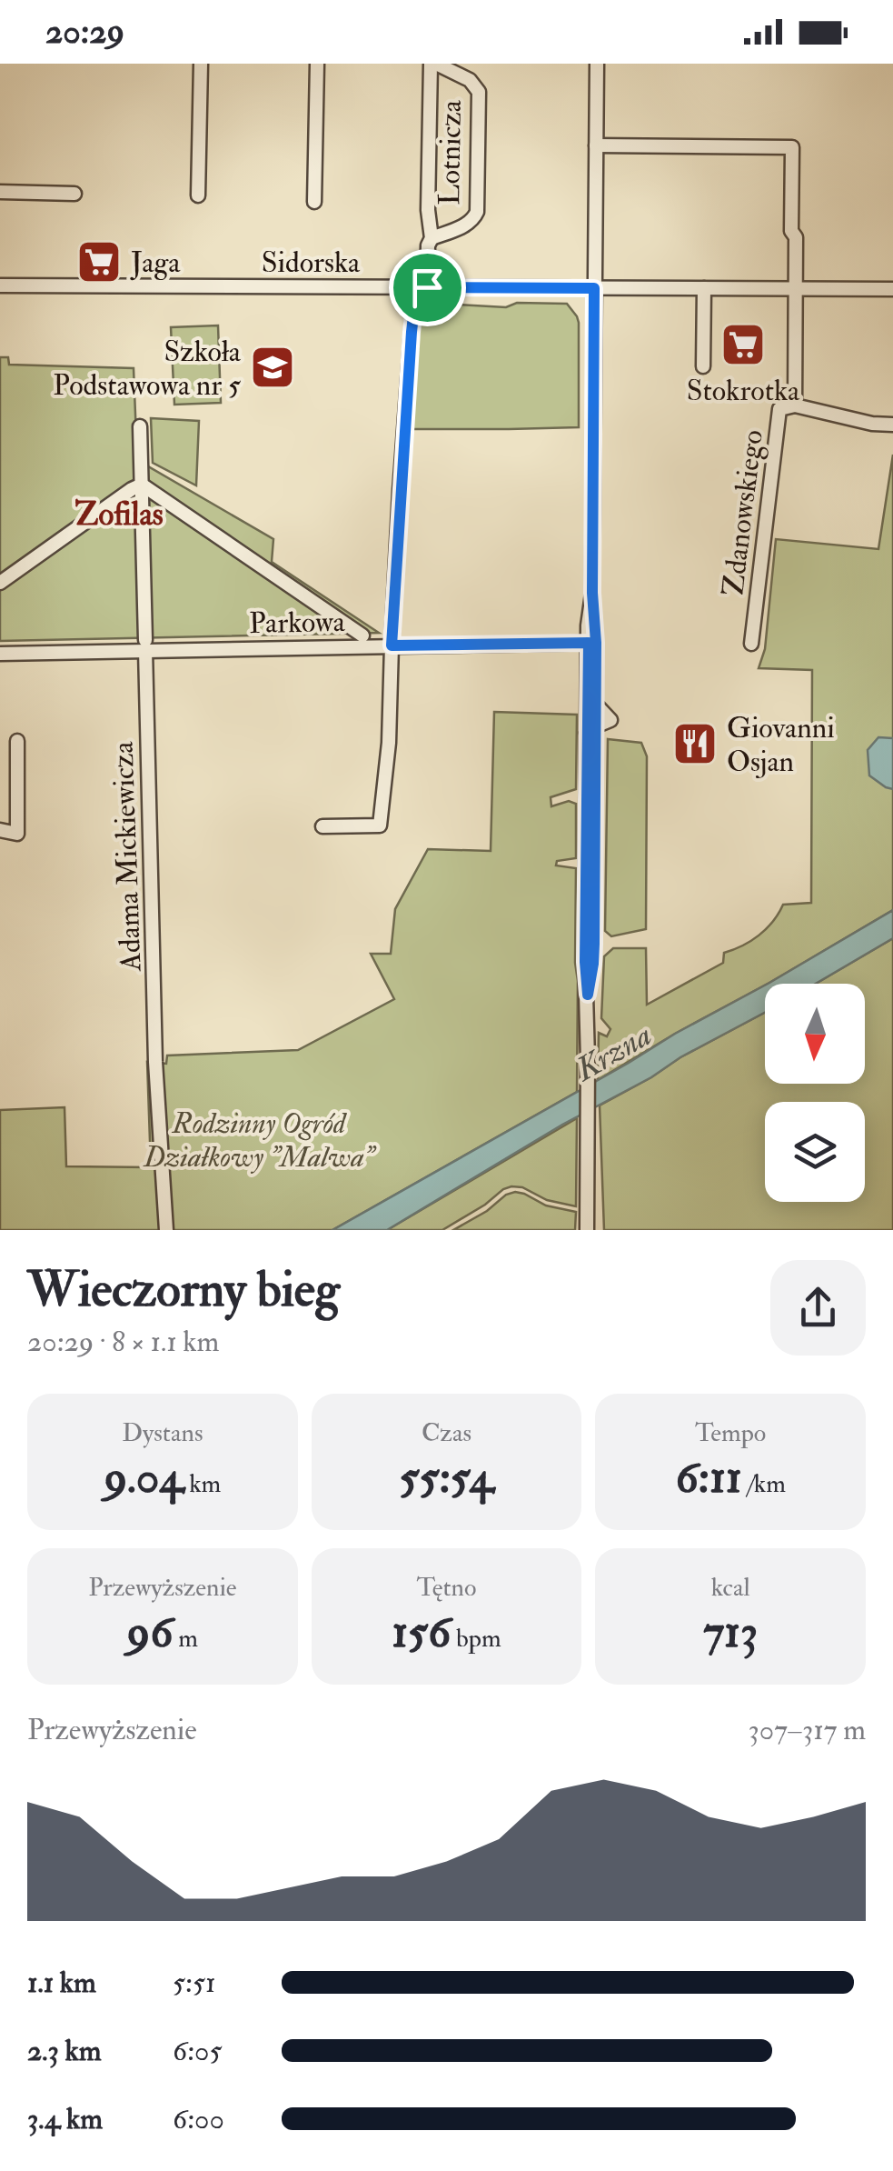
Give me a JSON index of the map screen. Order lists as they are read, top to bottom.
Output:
{
  "streets": {
    "street": [
      "Lotnicza",
      "Sidorska",
      "Zdanowskiego",
      "Parkowa",
      "Adama Mickiewicza"
    ]
  },
  "crossings": [
    ["Lotnicza", "Sidorska"],
    ["Lotnicza", "Parkowa"],
    ["Sidorska", "Zdanowskiego"],
    ["Parkowa", "Adama Mickiewicza"]
  ],
  "districts": ["Zofilas"],
  "water": ["Krzna"],
  "parks": ["Rodzinny Ogród Działkowy \"Malwa\""],
  "places": {
    "supermarket": ["Jaga", "Stokrotka"],
    "school or university": ["Szkoła Podstawowa nr 5"],
    "restaurant": ["Giovanni Osjan"]
  },
  "north": "bottom",
  "page": {
    "status": "20:29",
    "heading": ["Wieczorny bieg", "20:29 · 8 × 1.1 km"],
    "stats": [
      ["Dystans", "9.04 km"],
      ["Czas", "55:54"],
      ["Tempo", "6:11 /km"],
      ["Przewyższenie", "96 m"],
      ["Tętno", "156 bpm"],
      ["kcal", "713"]
    ],
    "chart": ["Przewyższenie", "307–317 m"],
    "list": [
      {
        "name": "1.1 km",
        "note": "5:51"
      },
      {
        "name": "2.3 km",
        "note": "6:05"
      },
      {
        "name": "3.4 km",
        "note": "6:00"
      }
    ]
  }
}
